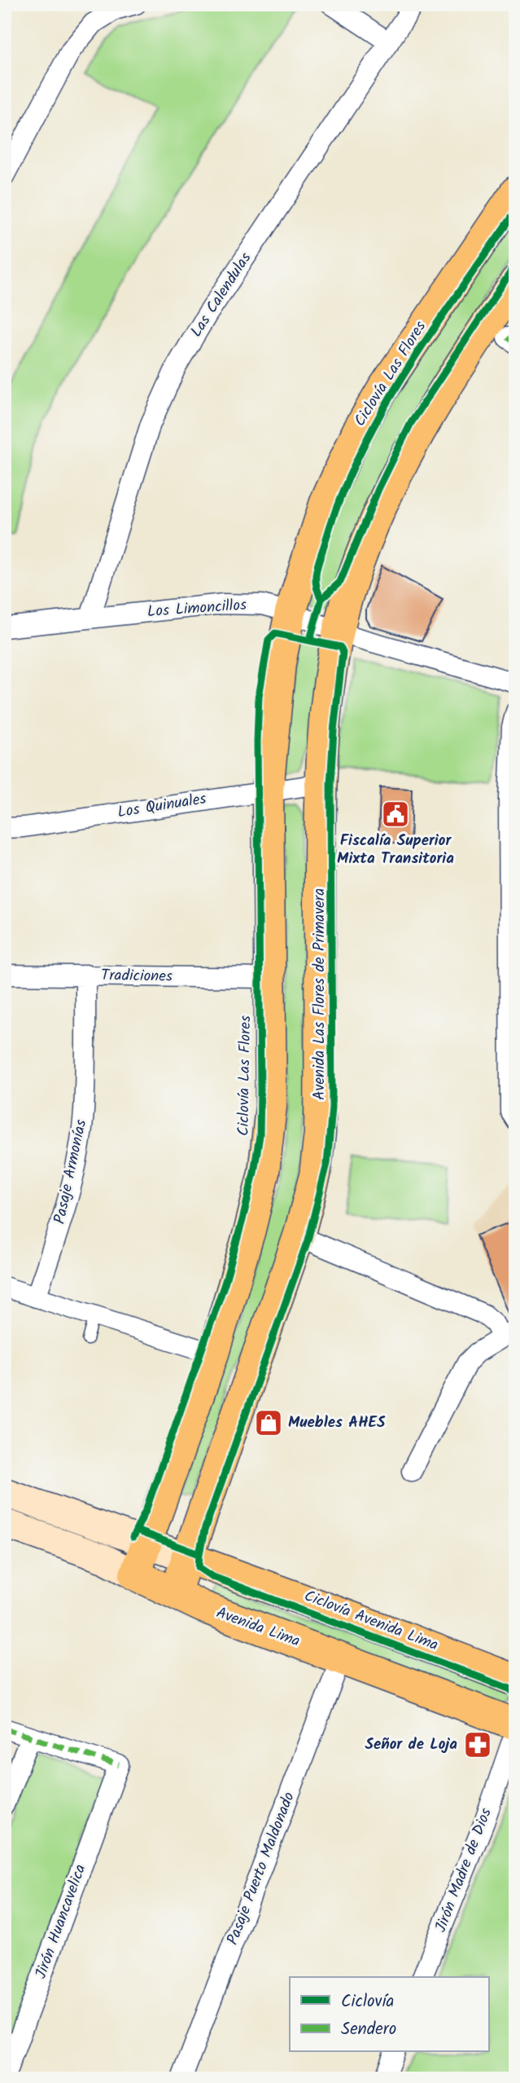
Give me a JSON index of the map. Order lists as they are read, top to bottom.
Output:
{
  "streets": {
    "main road": ["Avenida Las Flores de Primavera", "Avenida Lima"],
    "street": [
      "Las Calendulas",
      "Los Limoncillos",
      "Los Quinuales",
      "Tradiciones",
      "Pasaje Armonías",
      "Pasaje Puerto Maldonado",
      "Jirón Madre de Dios",
      "Jirón Huancavelica"
    ],
    "cycle path": ["Ciclovía Las Flores", "Ciclovía Avenida Lima"]
  },
  "crossings": [
    ["Las Calendulas", "Los Limoncillos"],
    ["Los Limoncillos", "Avenida Las Flores de Primavera"],
    ["Los Quinuales", "Avenida Las Flores de Primavera"],
    ["Tradiciones", "Pasaje Armonías"],
    ["Avenida Las Flores de Primavera", "Avenida Lima"],
    ["Avenida Lima", "Pasaje Puerto Maldonado"]
  ],
  "places": {
    "public building": ["Fiscalía Superior Mixta Transitoria"],
    "shop": ["Muebles AHES"],
    "pharmacy": ["Señor de Loja"]
  },
  "legend": ["Ciclovía", "Sendero"]
}
